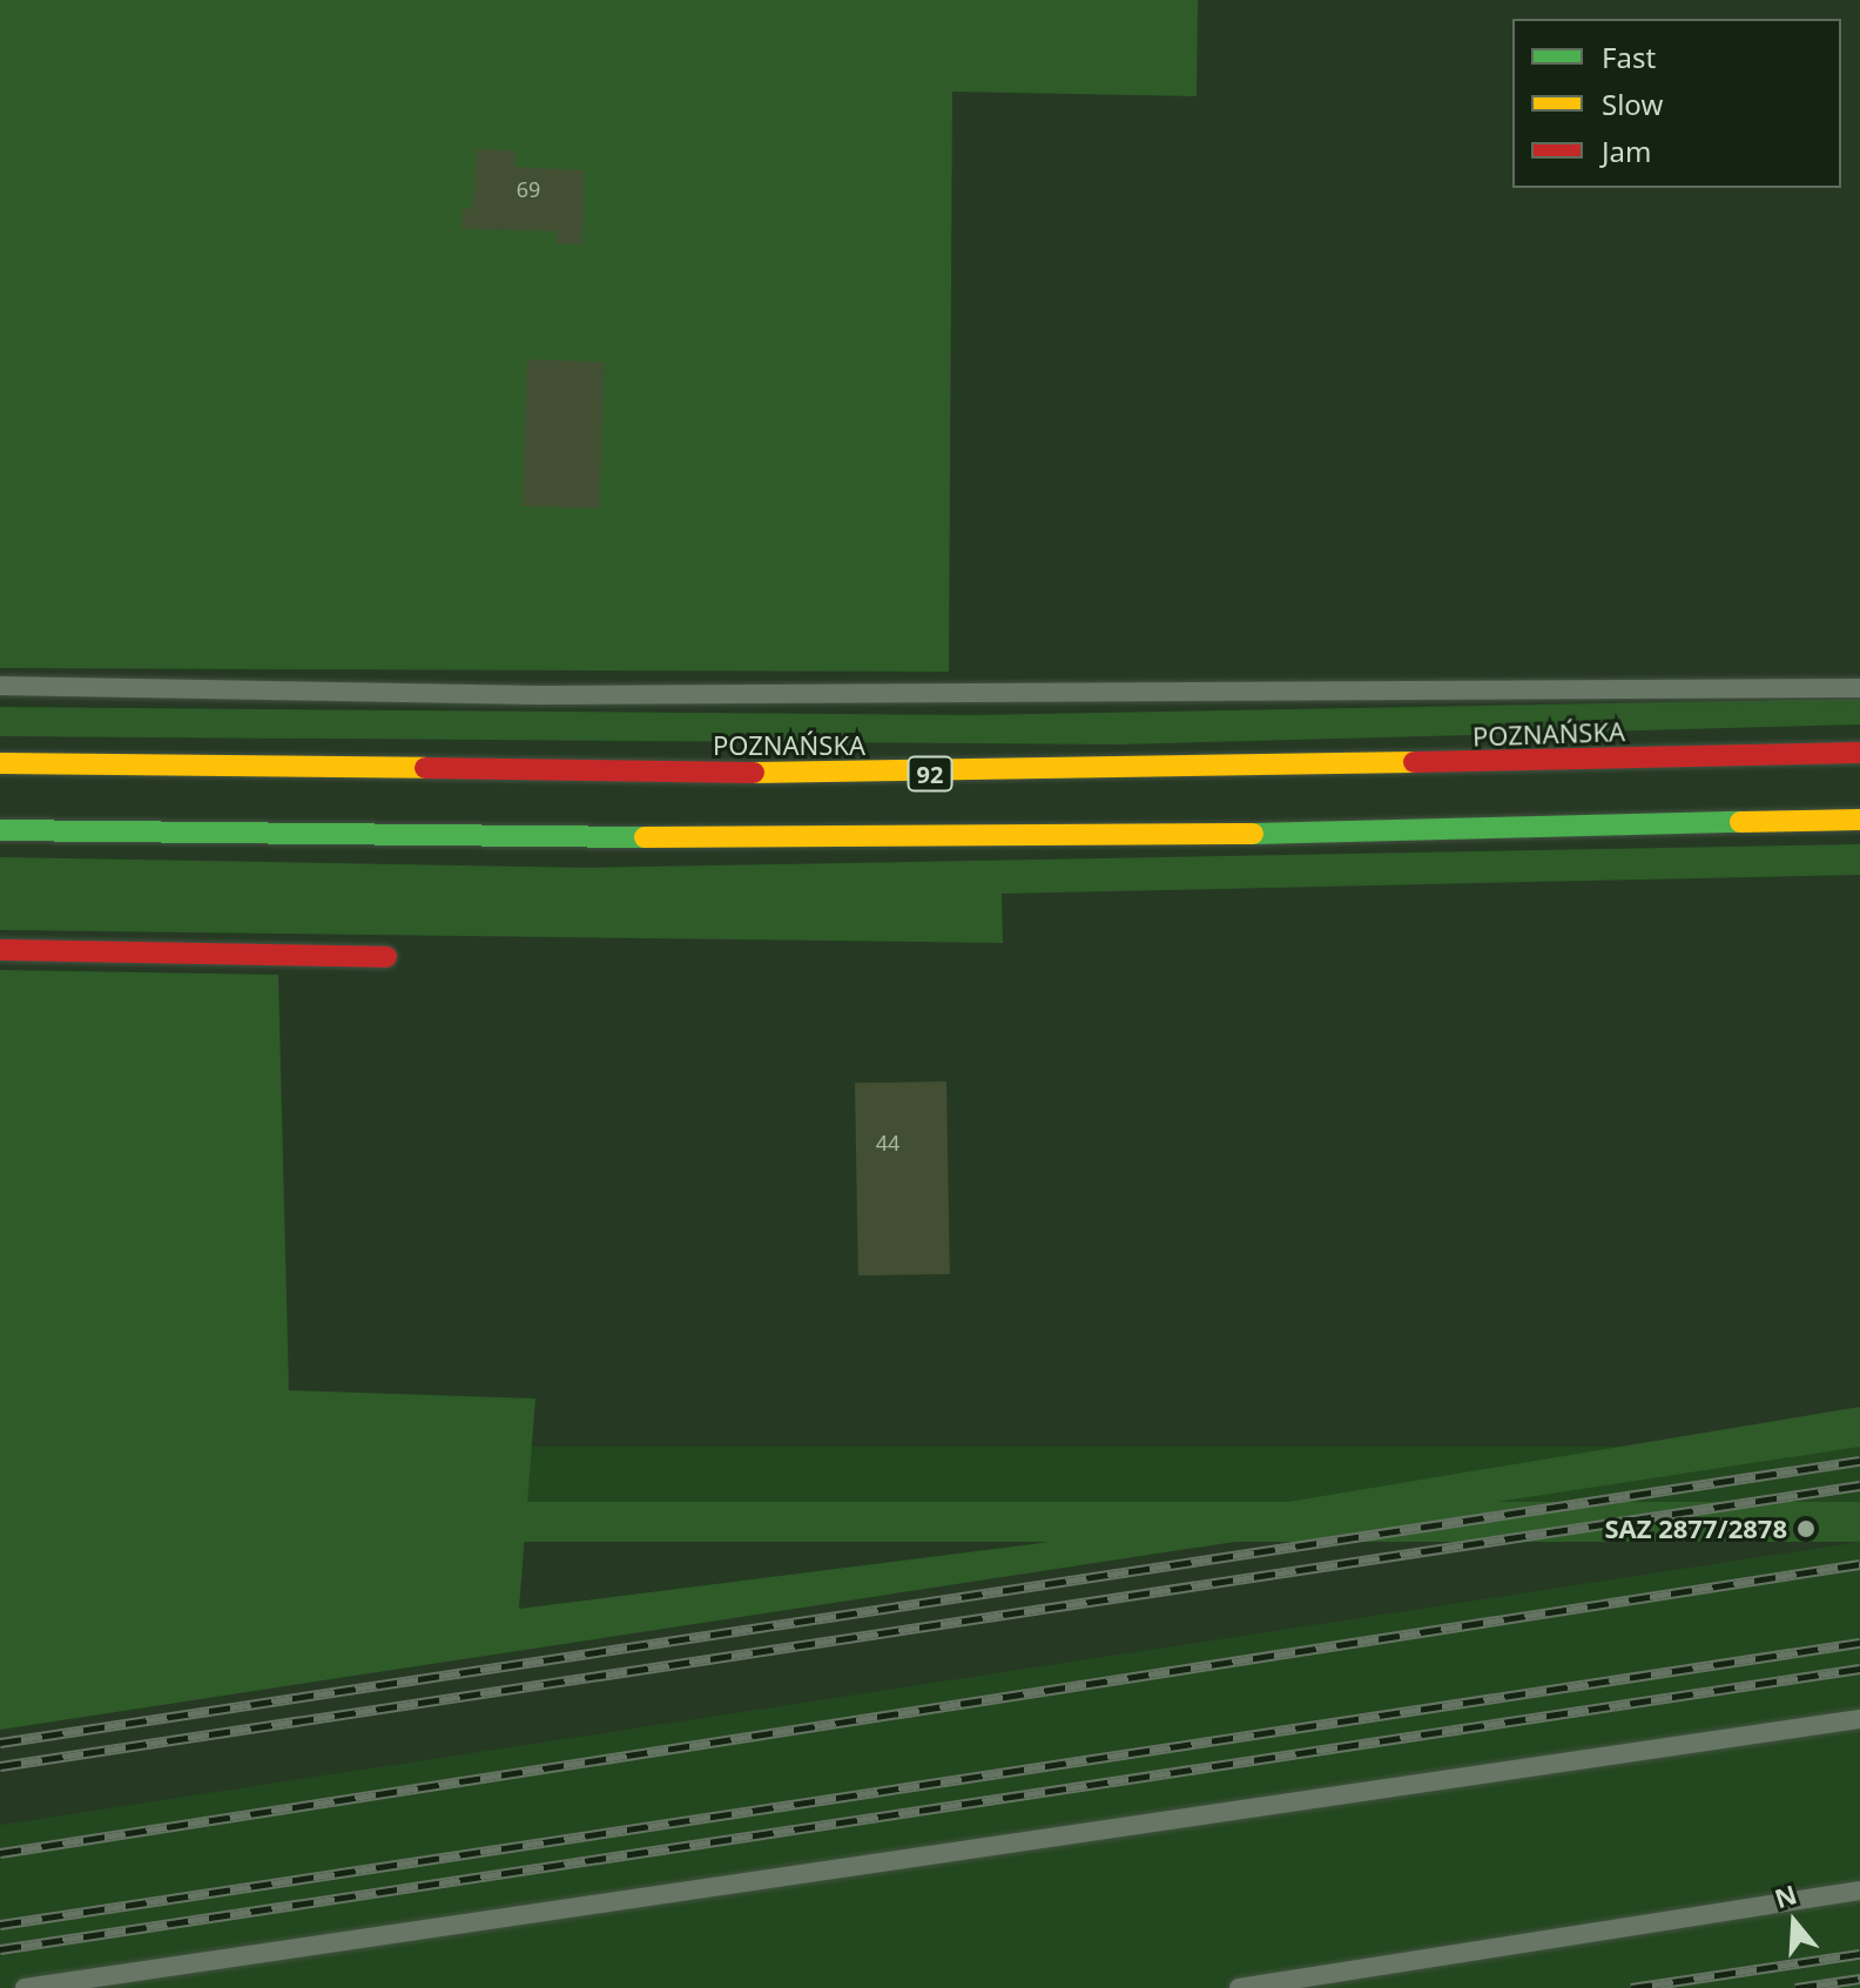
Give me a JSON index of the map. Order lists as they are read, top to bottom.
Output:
{
  "streets": {
    "main road": ["POZNAŃSKA", "92"]
  },
  "places": ["SAZ 2877/2878"],
  "house_numbers": ["69", "44"],
  "legend": ["Fast", "Slow", "Jam"],
  "north": "top"
}
